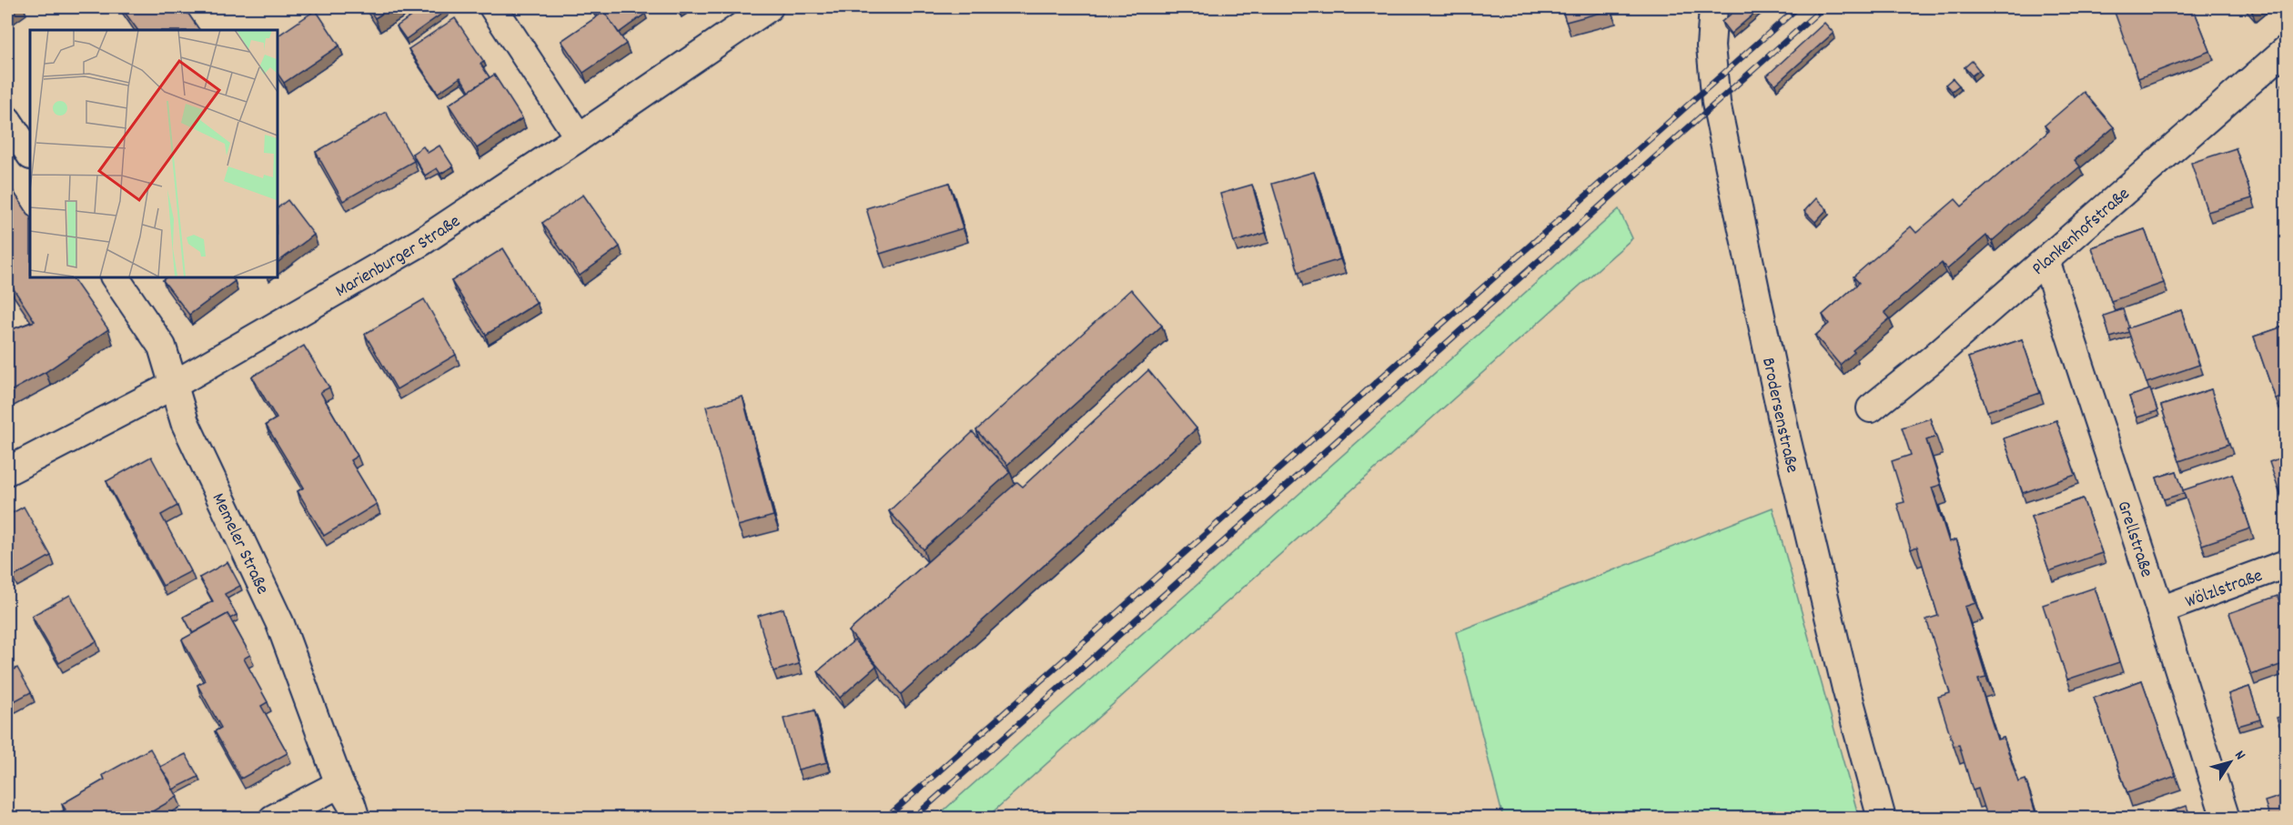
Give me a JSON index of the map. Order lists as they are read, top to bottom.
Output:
{
  "streets": {
    "street": [
      "Plankenhofstraße",
      "Marienburger Straße",
      "Brodersenstraße",
      "Grellstraße",
      "Memeler Straße",
      "Wölzlstraße"
    ]
  },
  "crossings": [
    ["Plankenhofstraße", "Grellstraße"],
    ["Marienburger Straße", "Memeler Straße"],
    ["Grellstraße", "Wölzlstraße"]
  ],
  "north": "top right"
}
